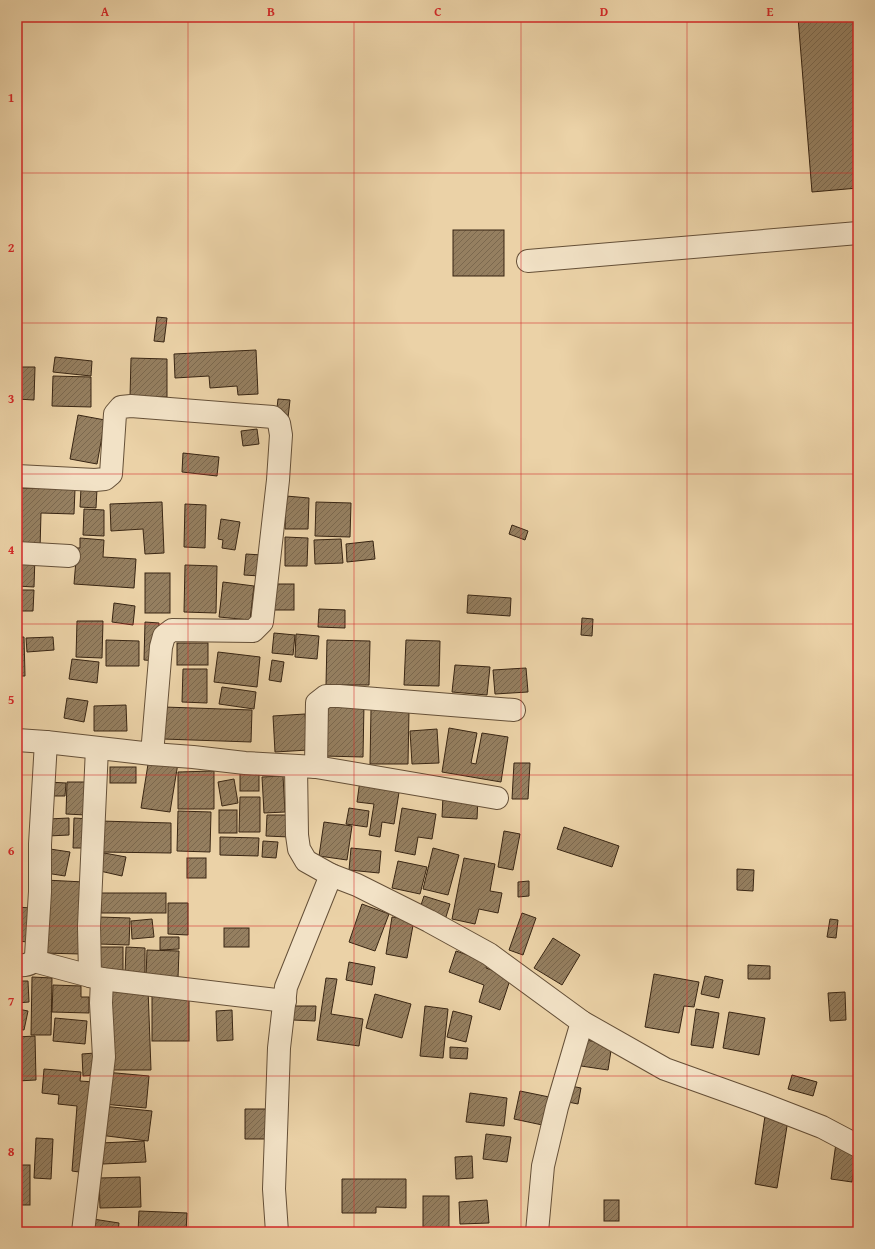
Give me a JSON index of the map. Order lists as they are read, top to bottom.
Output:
{
  "grid": {
    "columns": [
      "A",
      "B",
      "C",
      "D",
      "E"
    ],
    "rows": [
      "1",
      "2",
      "3",
      "4",
      "5",
      "6",
      "7",
      "8"
    ]
  }
}
